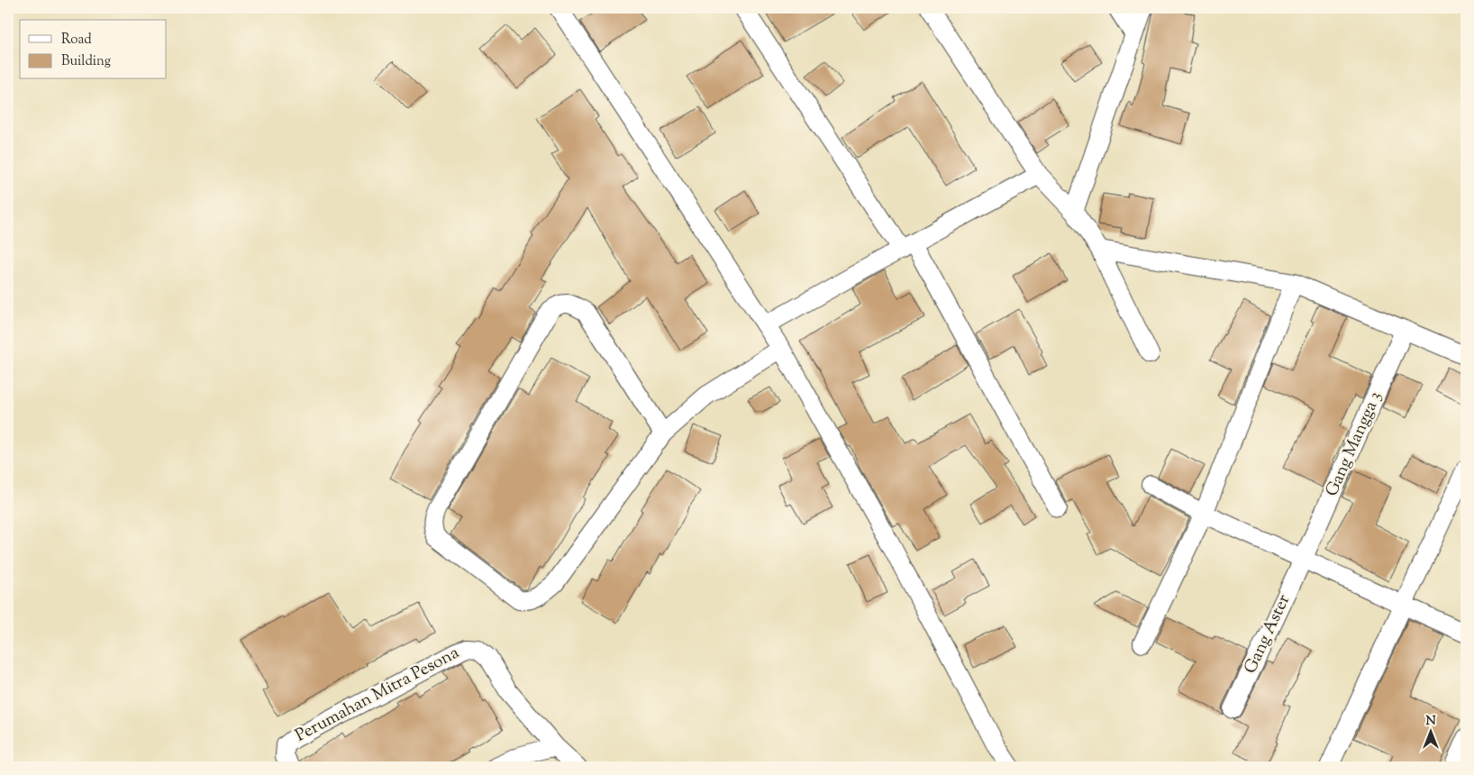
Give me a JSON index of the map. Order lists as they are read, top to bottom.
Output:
{
  "streets": {
    "street": ["Gang Mangga 3", "Gang Aster", "Perumahan Mitra Pesona"]
  },
  "crossings": [
    ["Gang Mangga 3", "Gang Aster"]
  ],
  "legend": ["Road", "Building"],
  "north": "top"
}
